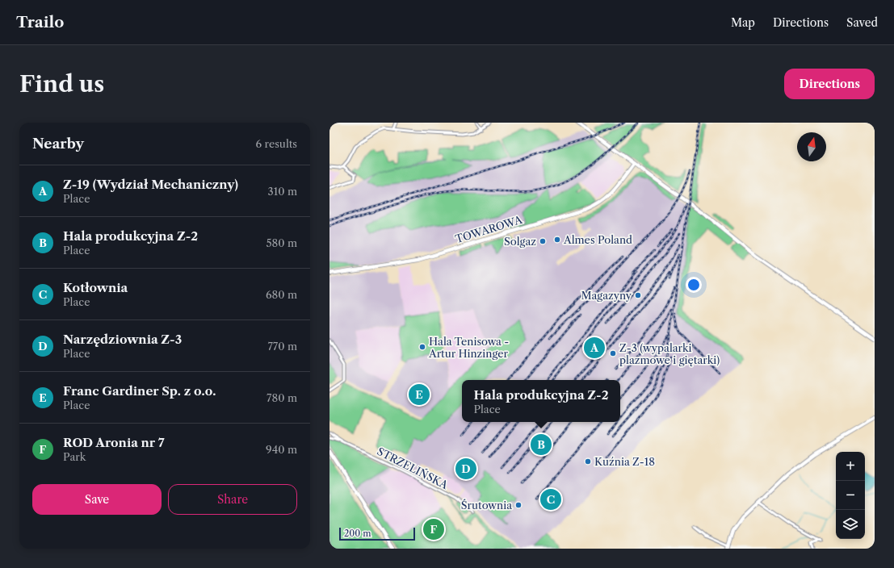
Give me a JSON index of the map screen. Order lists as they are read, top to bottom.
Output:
{
  "streets": {
    "main road": ["TOWAROWA"],
    "street": ["STRZELIŃSKA"]
  },
  "places": [
    "Almes Poland",
    "Solgaz",
    "Magazyny",
    "Hala Tenisowa - Artur Hinzinger",
    "Z-3 (wypalarki plazmowe i giętarki)",
    "Kuźnia Z-18",
    "Śrutownia"
  ],
  "scale_bar": "200 m",
  "north": "top",
  "page": {
    "header": "Trailo",
    "nav": ["Map", "Directions", "Saved"],
    "buttons": [
      "Directions",
      ["Save", "Share"]
    ],
    "title": "Find us",
    "heading": ["Nearby", "6 results"],
    "list": [
      {
        "mark": "A",
        "name": "Z-19 (Wydział Mechaniczny)",
        "note": "Place",
        "value": "310 m"
      },
      {
        "mark": "B",
        "name": "Hala produkcyjna Z-2",
        "note": "Place",
        "value": "580 m"
      },
      {
        "mark": "C",
        "name": "Kotłownia",
        "note": "Place",
        "value": "680 m"
      },
      {
        "mark": "D",
        "name": "Narzędziownia Z-3",
        "note": "Place",
        "value": "770 m"
      },
      {
        "mark": "E",
        "name": "Franc Gardiner Sp. z o.o.",
        "note": "Place",
        "value": "780 m"
      },
      {
        "mark": "F",
        "name": "ROD Aronia nr 7",
        "note": "Park",
        "value": "940 m"
      }
    ],
    "pins": [
      "A",
      "E",
      "B",
      "D",
      "C",
      "F"
    ],
    "popup": ["Hala produkcyjna Z-2", "Place"],
    "map_buttons": ["+", "−"],
    "scale": "200 m"
  }
}
